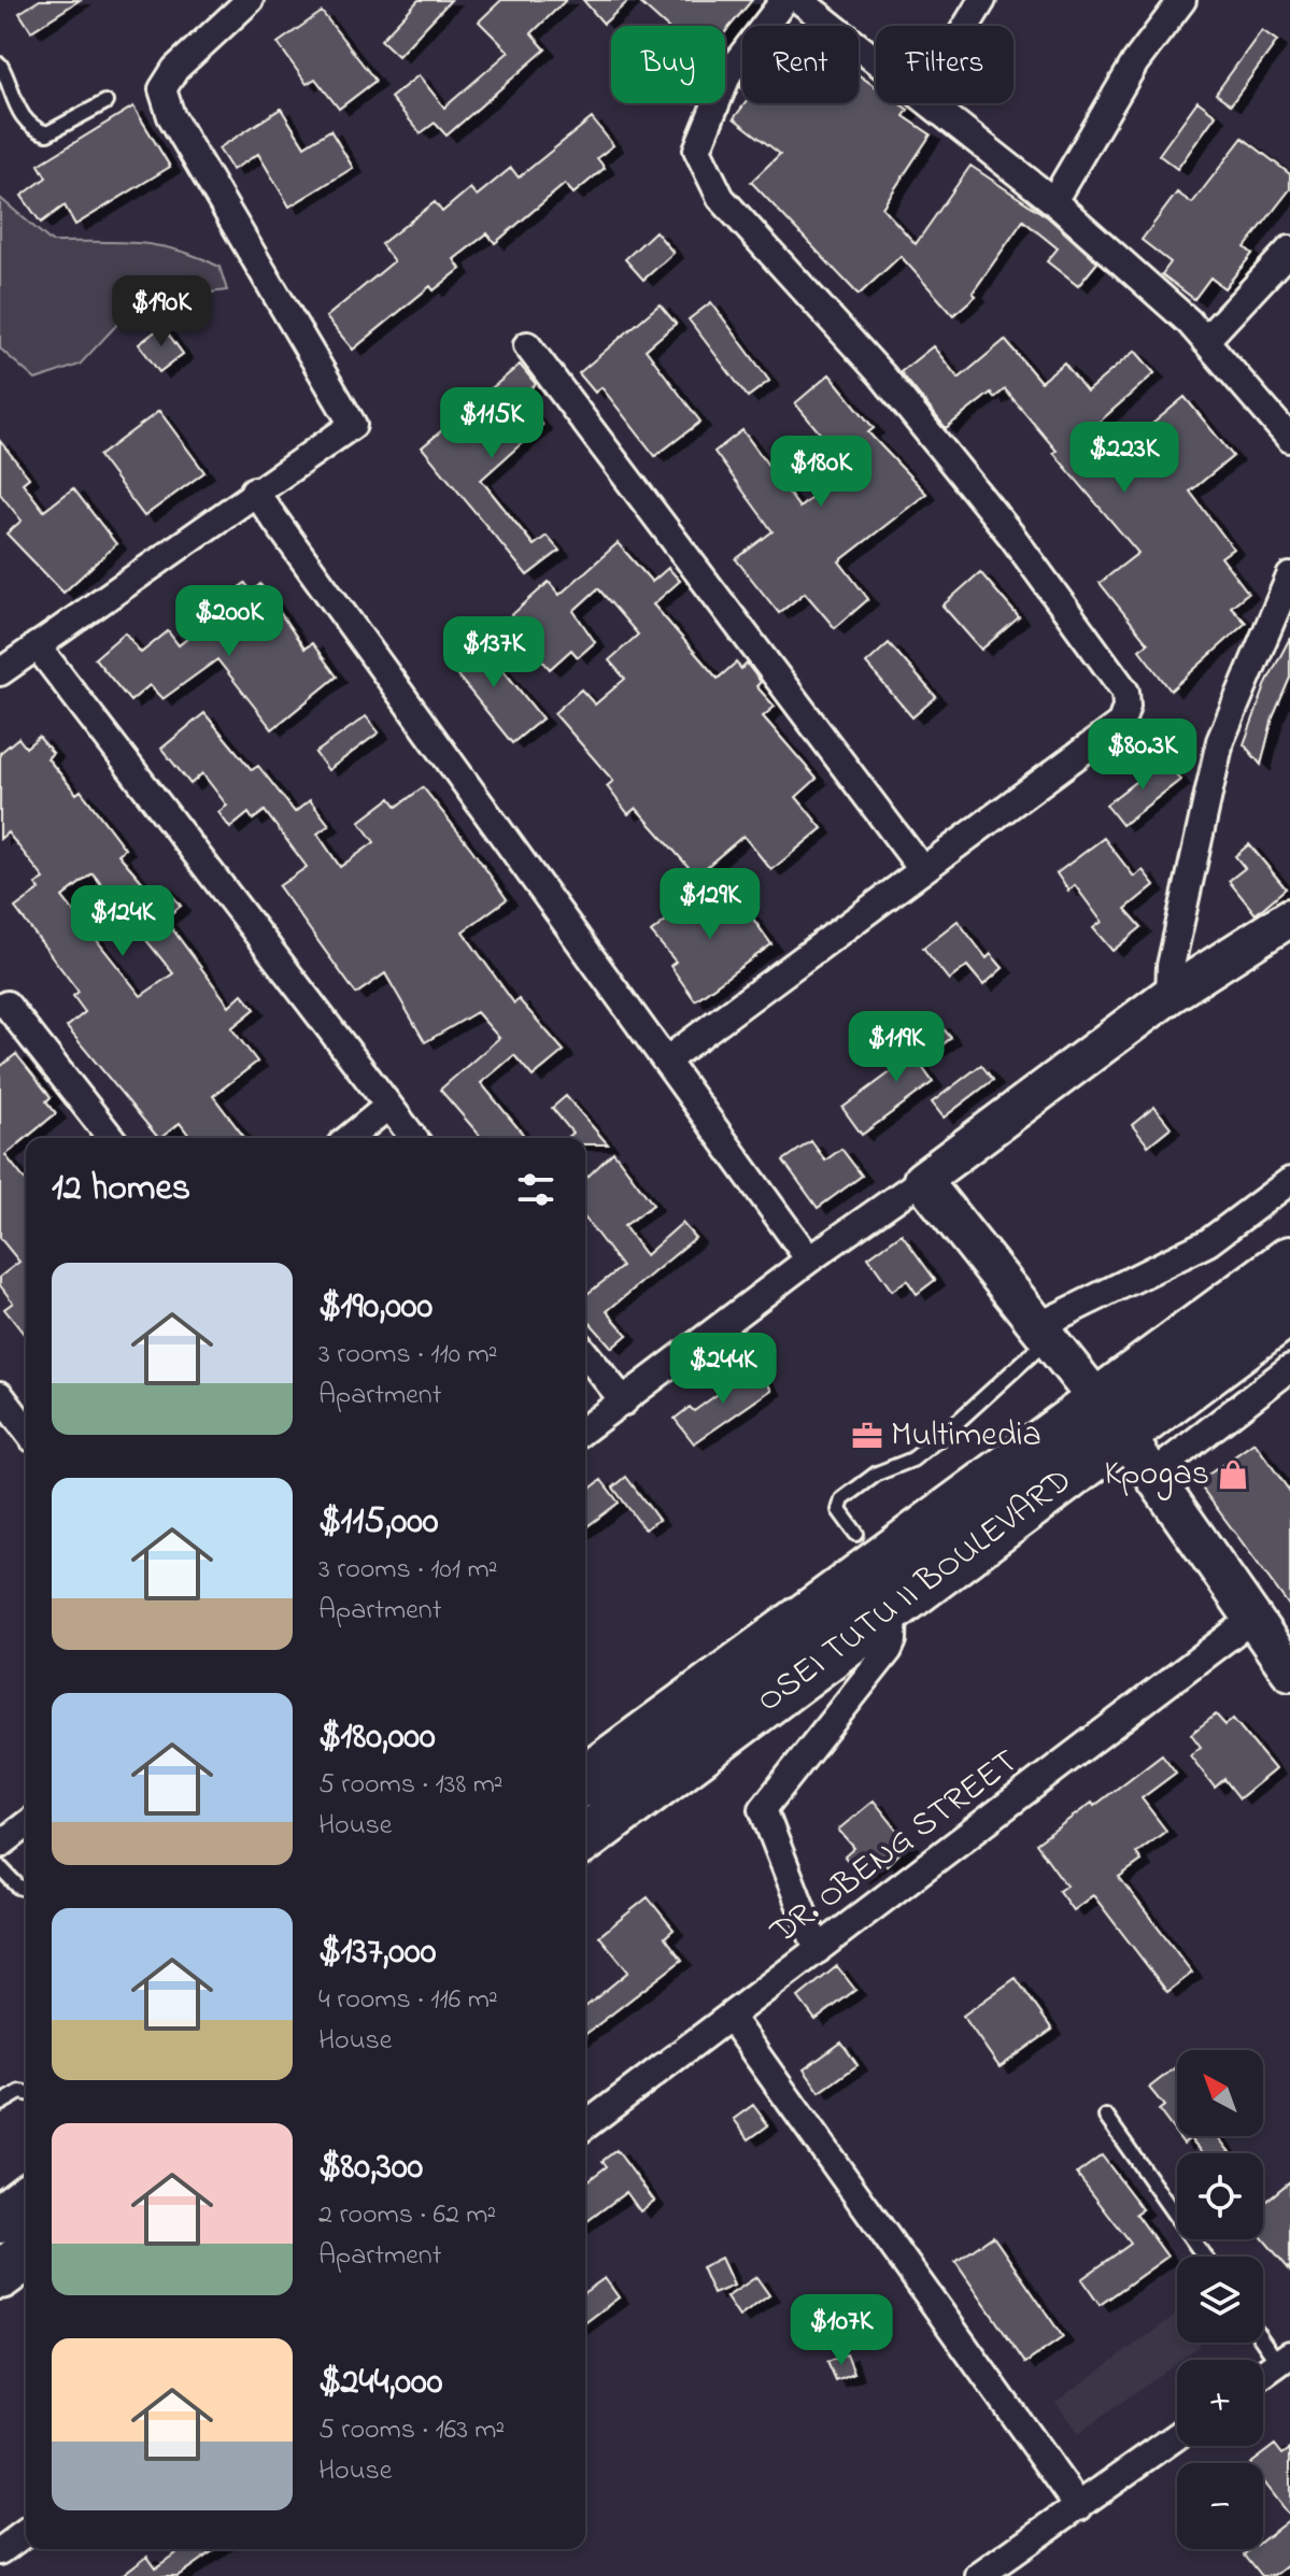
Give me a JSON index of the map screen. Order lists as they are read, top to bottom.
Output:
{
  "streets": {
    "highway": ["OSEI TUTU II BOULEVARD"],
    "street": ["DR. OBENG STREET"]
  },
  "places": {
    "office": ["Multimedia"],
    "shop": ["Kpogas"]
  },
  "north": "top left",
  "page": {
    "chip": ["Buy", "Rent", "Filters"],
    "price": [
      "$190K",
      "$115K",
      "$223K",
      "$180K",
      "$200K",
      "$137K",
      "$80.3K",
      "$129K",
      "$124K",
      "$119K",
      "$244K",
      "$107K"
    ],
    "heading": "12 homes",
    "list": [
      {
        "name": "$190,000",
        "note": "3 rooms · 110 m² · Apartment"
      },
      {
        "name": "$115,000",
        "note": "3 rooms · 101 m² · Apartment"
      },
      {
        "name": "$180,000",
        "note": "5 rooms · 138 m² · House"
      },
      {
        "name": "$137,000",
        "note": "4 rooms · 116 m² · House"
      },
      {
        "name": "$80,300",
        "note": "2 rooms · 62 m² · Apartment"
      },
      {
        "name": "$244,000",
        "note": "5 rooms · 163 m² · House"
      }
    ],
    "map_buttons": ["+", "−"]
  }
}
